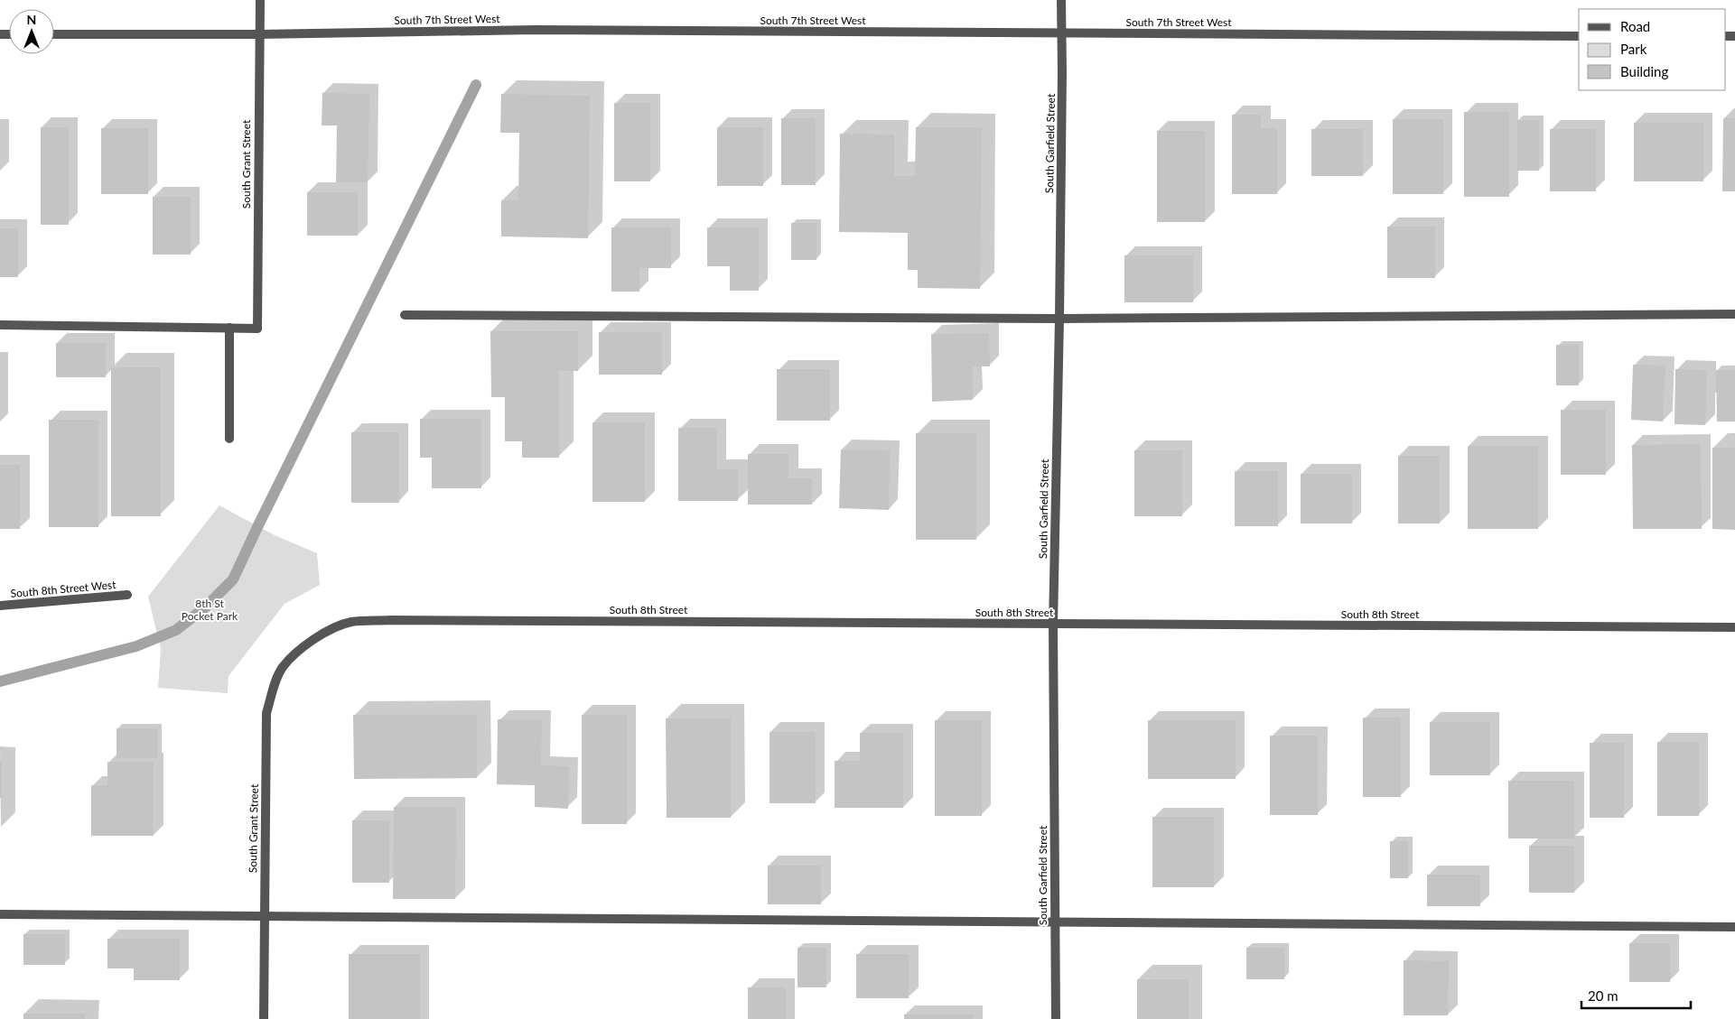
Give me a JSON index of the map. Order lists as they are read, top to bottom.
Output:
{
  "streets": {
    "street": [
      "South 7th Street West",
      "South Garfield Street",
      "South Grant Street",
      "South 8th Street West",
      "South 8th Street"
    ]
  },
  "crossings": [
    ["South 7th Street West", "South Garfield Street"],
    ["South 7th Street West", "South Grant Street"],
    ["South Garfield Street", "South 8th Street"],
    ["South Grant Street", "South 8th Street"]
  ],
  "parks": ["8th St Pocket Park"],
  "legend": ["Road", "Park", "Building"],
  "scale_bar": "20 m",
  "north": "top"
}
